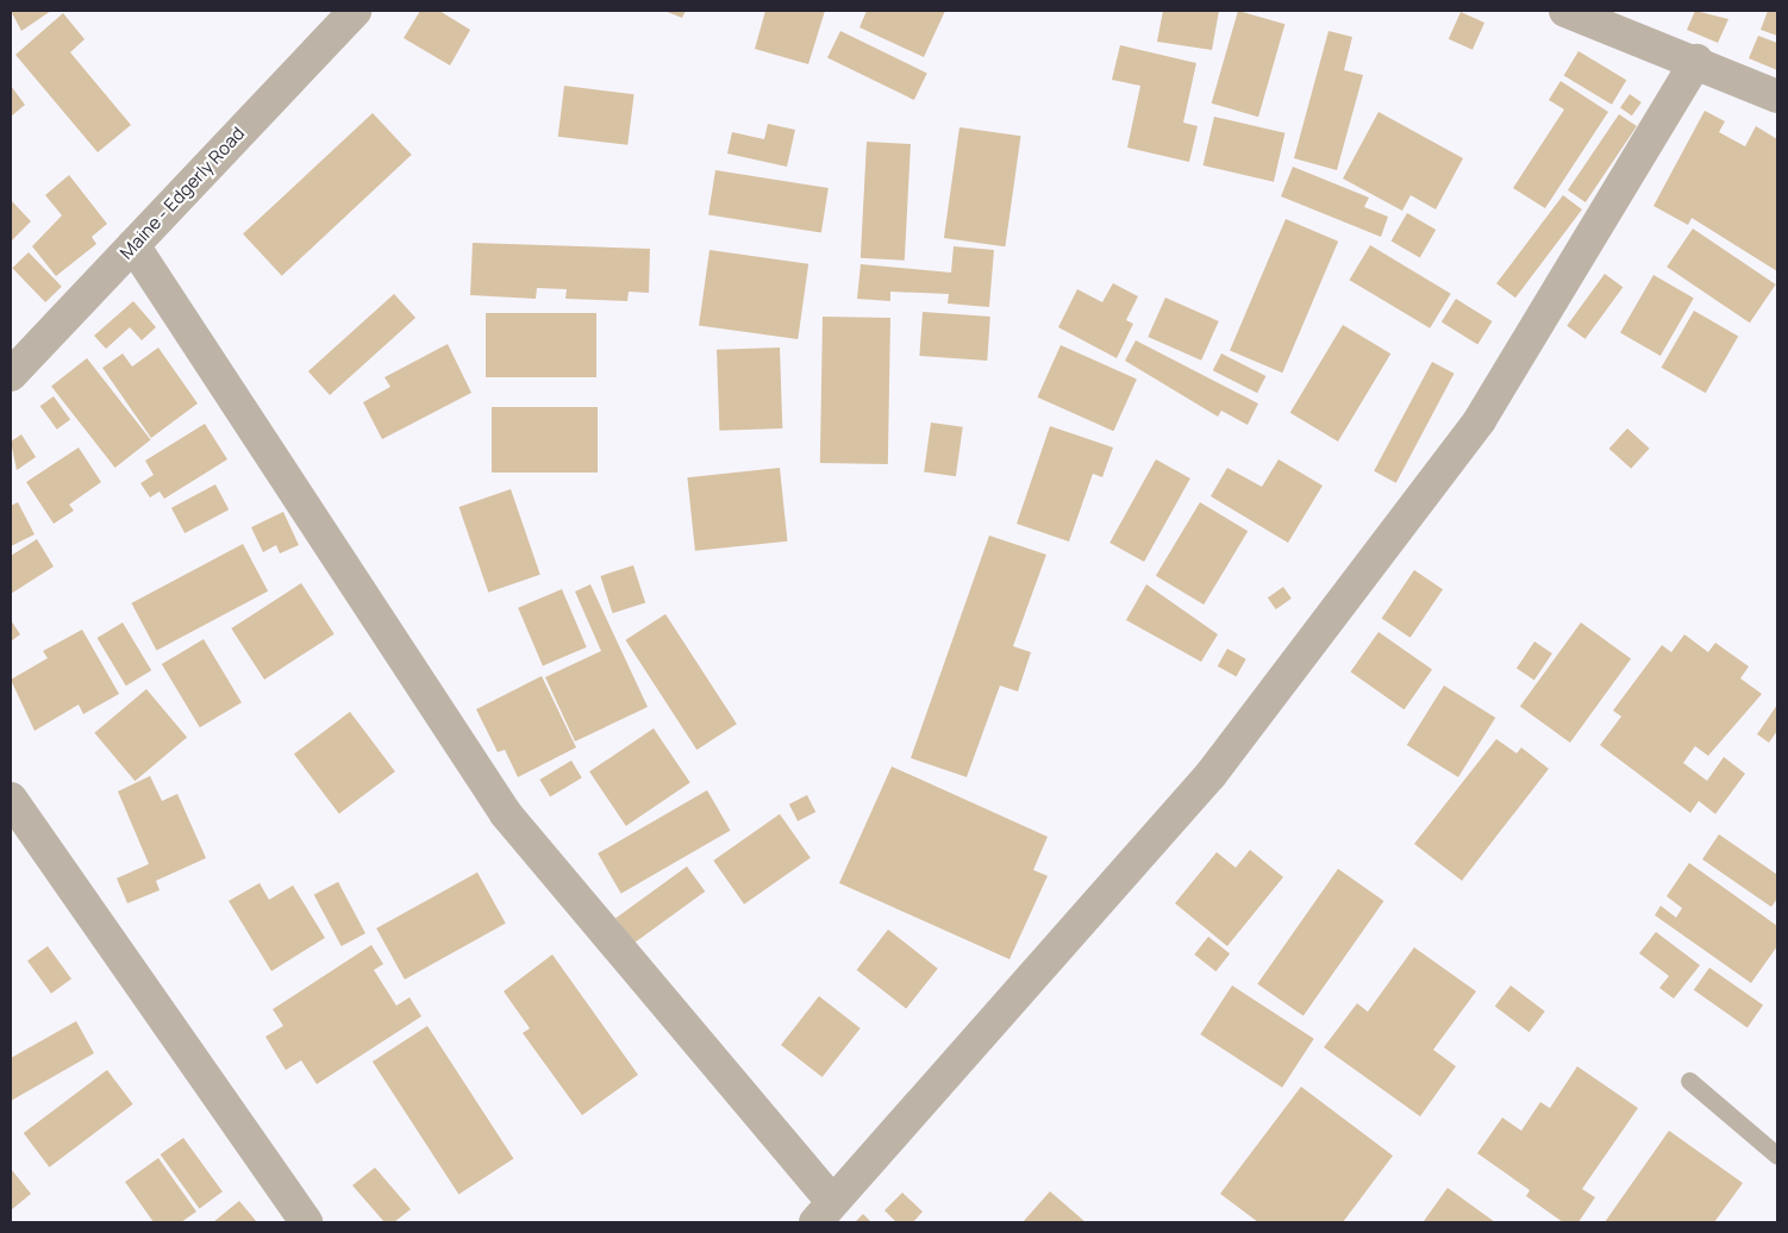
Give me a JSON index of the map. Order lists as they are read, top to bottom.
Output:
{
  "streets": {
    "street": ["Maine - Edgerly Road"]
  }
}
